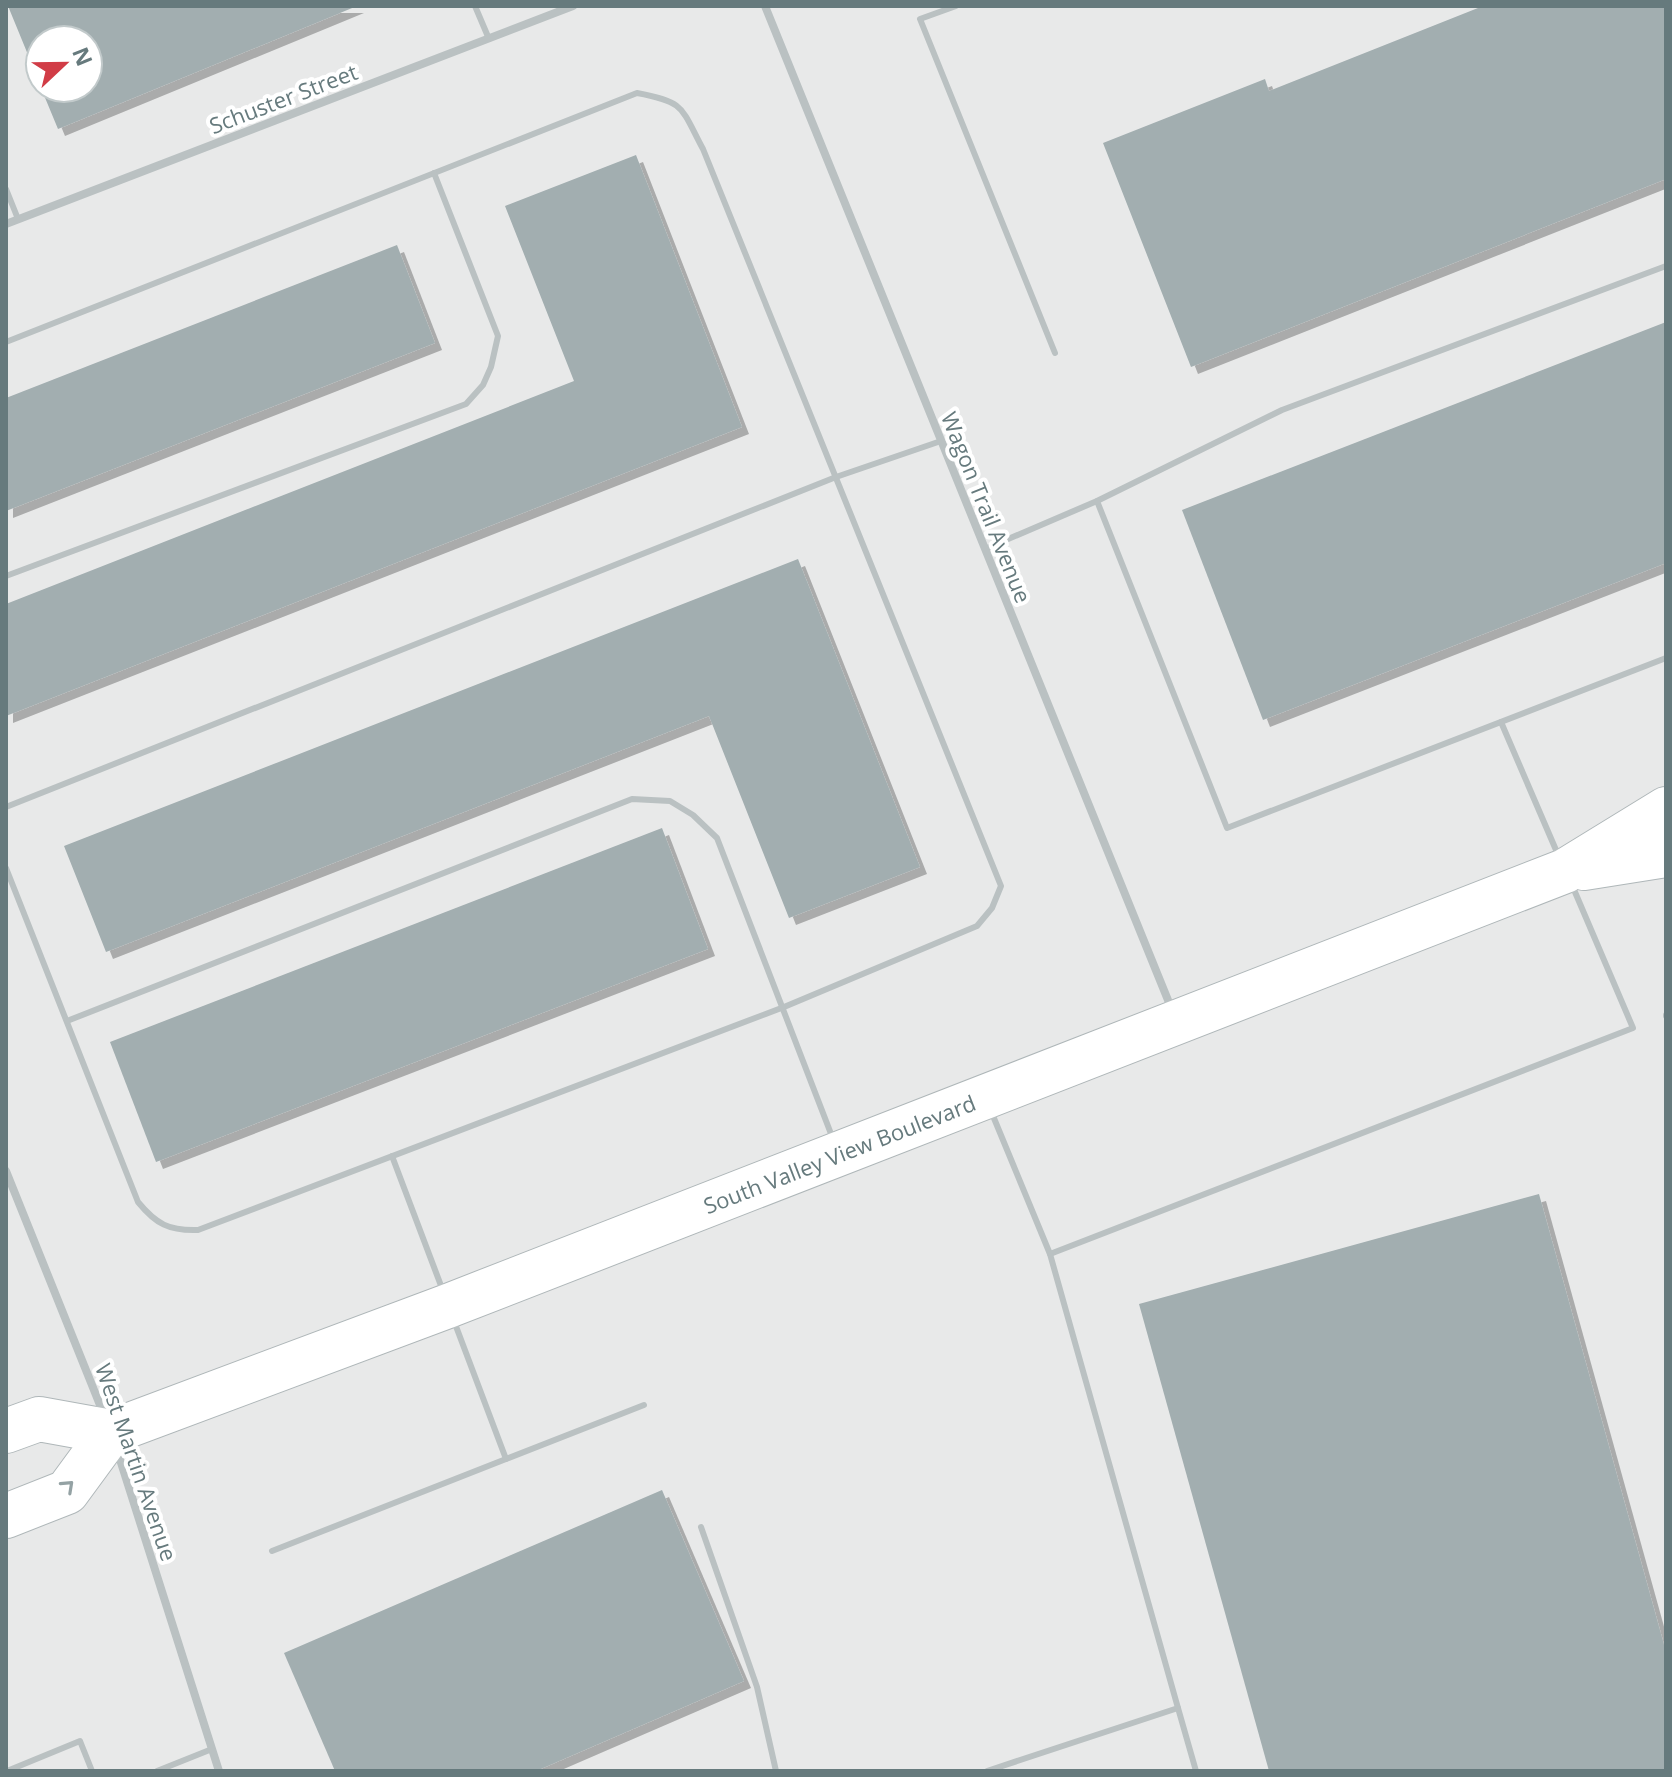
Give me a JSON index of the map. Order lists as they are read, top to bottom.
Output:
{
  "streets": {
    "main road": ["South Valley View Boulevard"],
    "street": ["Schuster Street", "Wagon Trail Avenue", "West Martin Avenue"]
  },
  "crossings": [
    ["Wagon Trail Avenue", "South Valley View Boulevard"],
    ["South Valley View Boulevard", "West Martin Avenue"]
  ],
  "north": "right"
}
